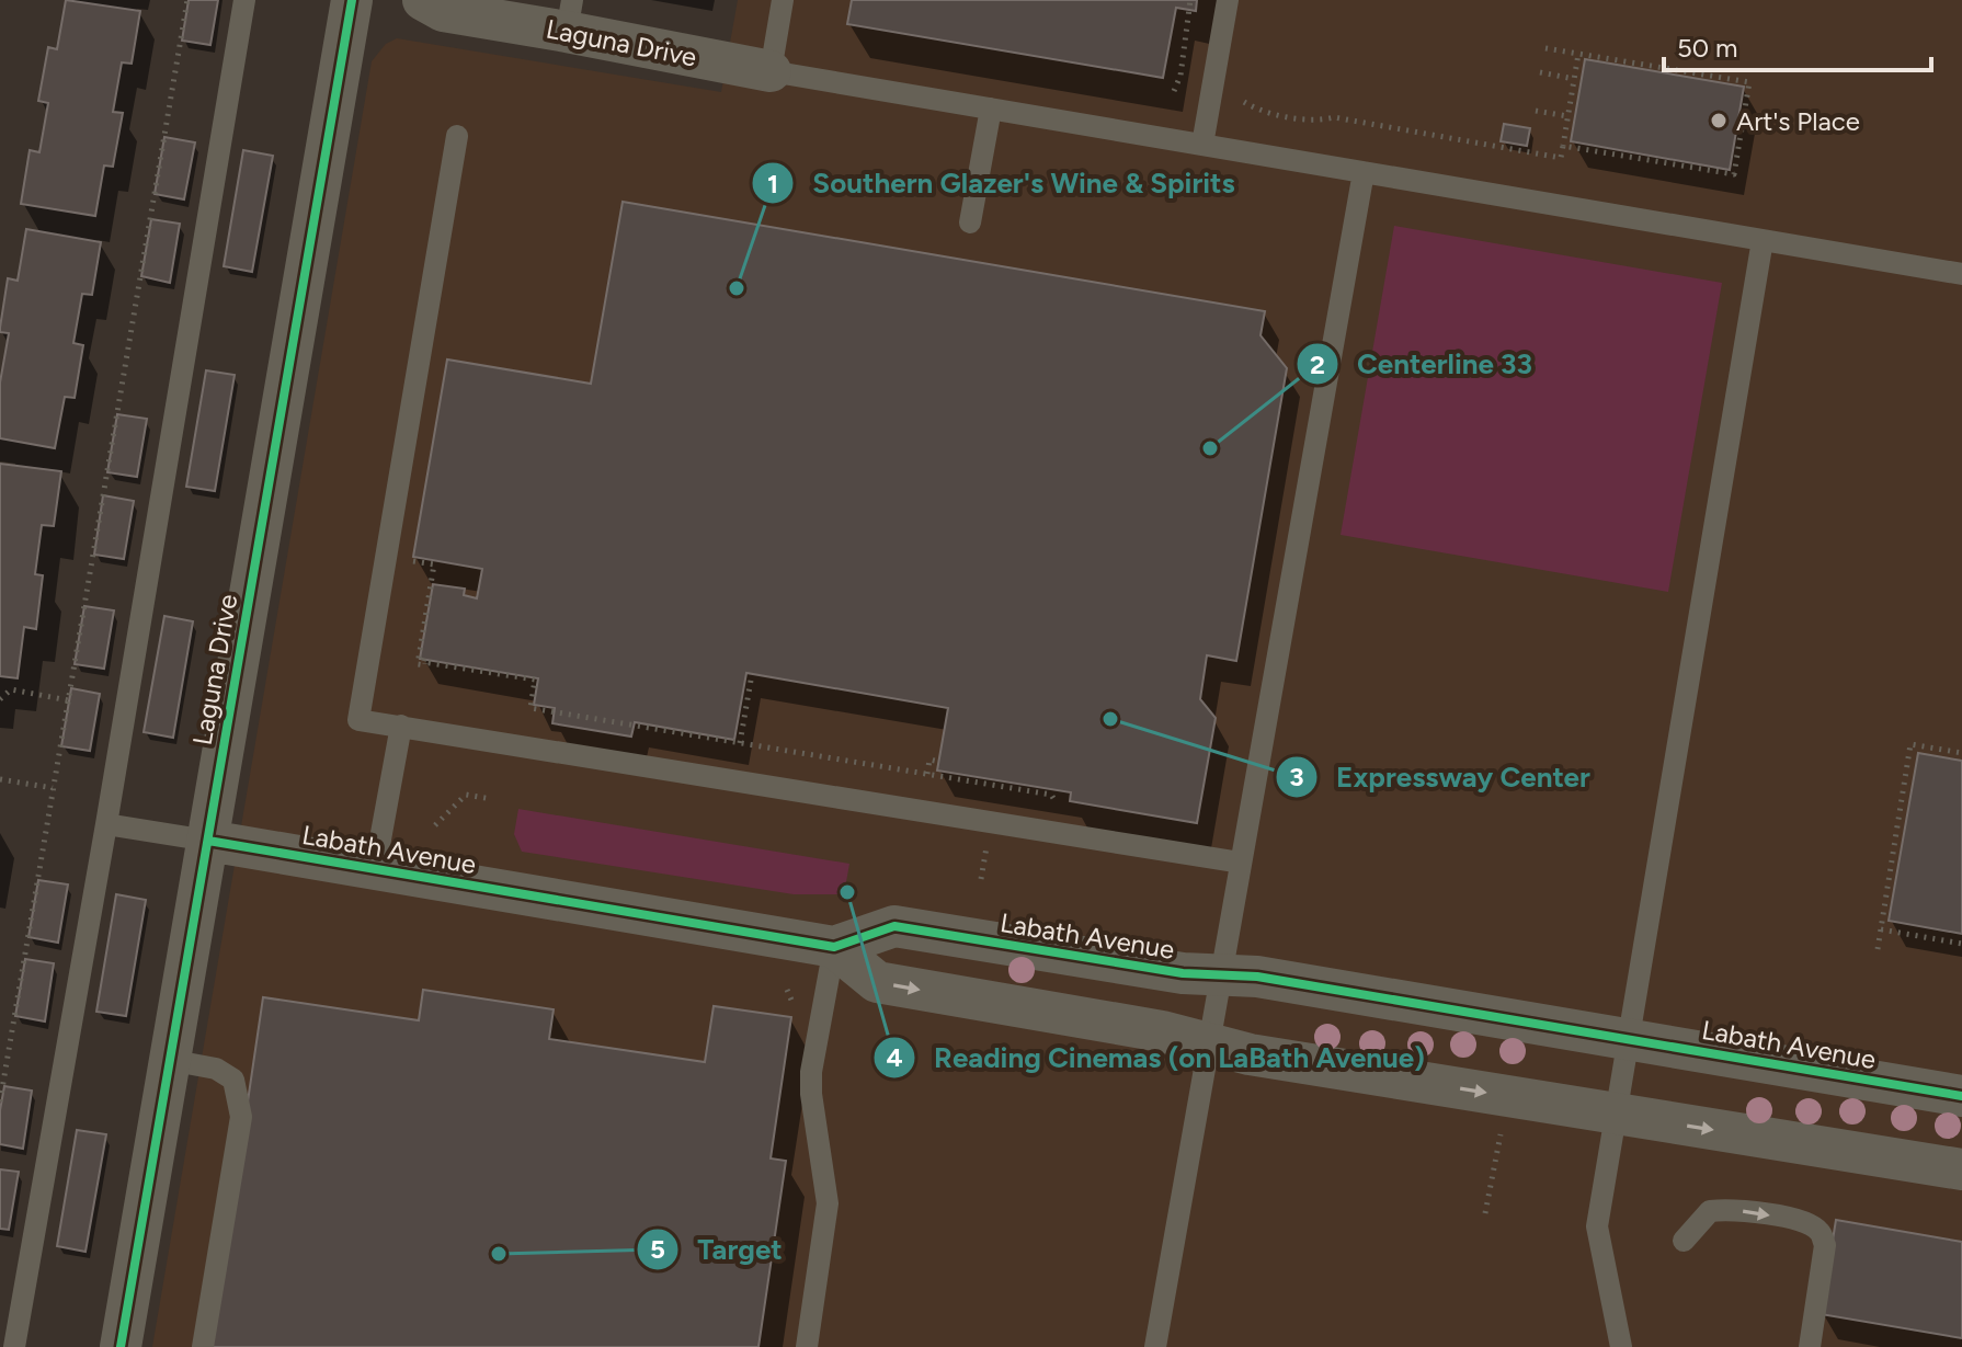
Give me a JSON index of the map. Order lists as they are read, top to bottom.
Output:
{
  "streets": {
    "street": ["Laguna Drive", "Labath Avenue"]
  },
  "crossings": [
    ["Laguna Drive", "Labath Avenue"]
  ],
  "places": [
    "Art's Place",
    "Southern Glazer's Wine & Spirits",
    "Centerline 33",
    "Expressway Center",
    "Reading Cinemas (on LaBath Avenue)",
    "Target"
  ],
  "scale_bar": "50 m"
}
